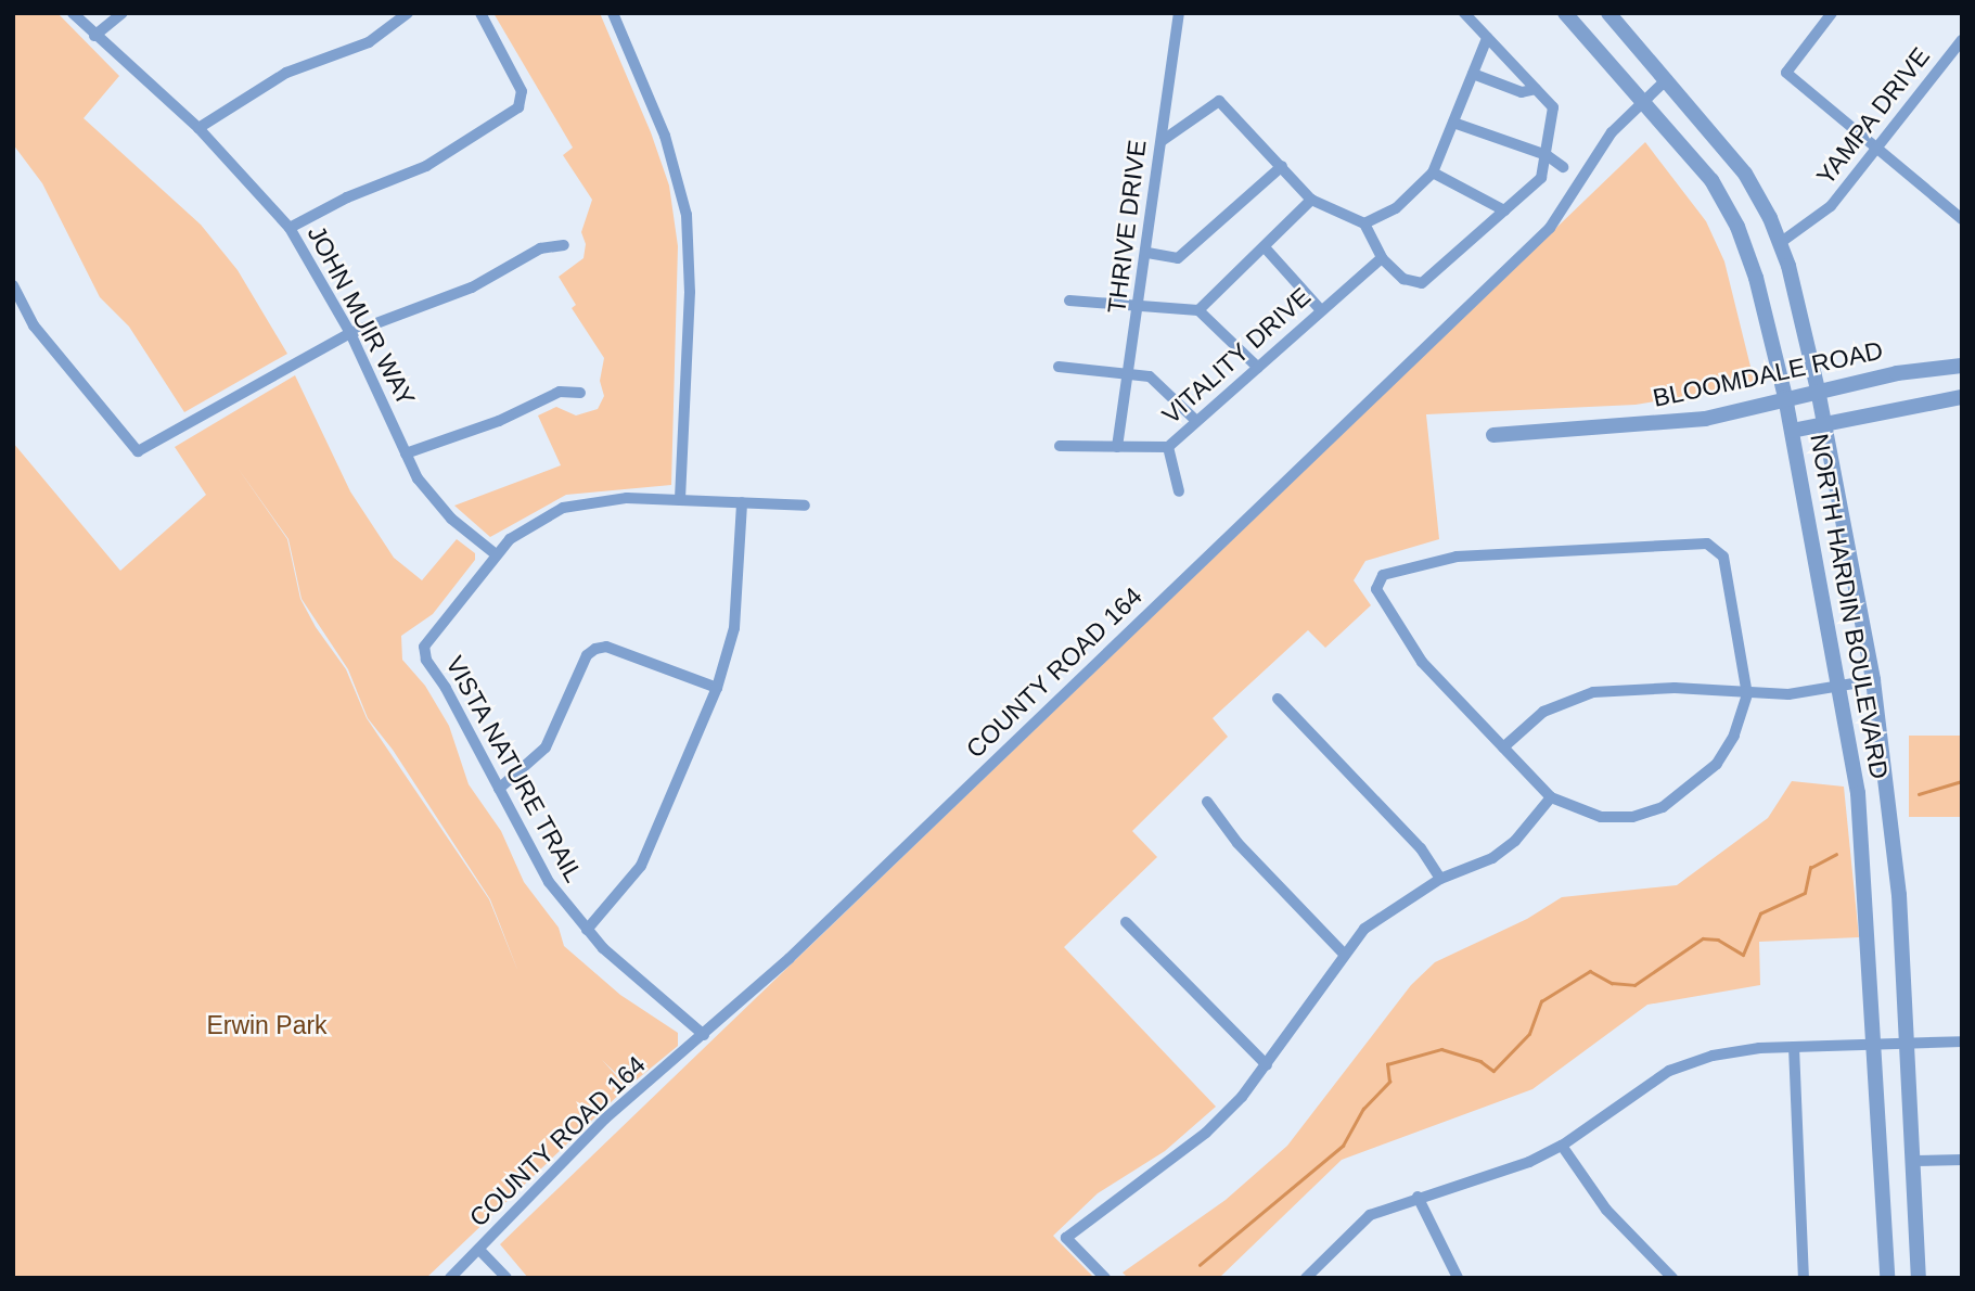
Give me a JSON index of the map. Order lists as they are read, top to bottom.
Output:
{
  "streets": {
    "street": [
      "YAMPA DRIVE",
      "THRIVE DRIVE",
      "JOHN MUIR WAY",
      "VITALITY DRIVE",
      "BLOOMDALE ROAD",
      "NORTH HARDIN BOULEVARD",
      "COUNTY ROAD 164",
      "VISTA NATURE TRAIL"
    ]
  },
  "crossings": [
    ["YAMPA DRIVE", "NORTH HARDIN BOULEVARD"],
    ["THRIVE DRIVE", "VITALITY DRIVE"],
    ["JOHN MUIR WAY", "VISTA NATURE TRAIL"],
    ["BLOOMDALE ROAD", "NORTH HARDIN BOULEVARD"],
    ["NORTH HARDIN BOULEVARD", "COUNTY ROAD 164"],
    ["COUNTY ROAD 164", "VISTA NATURE TRAIL"]
  ],
  "parks": ["Erwin Park"]
}
